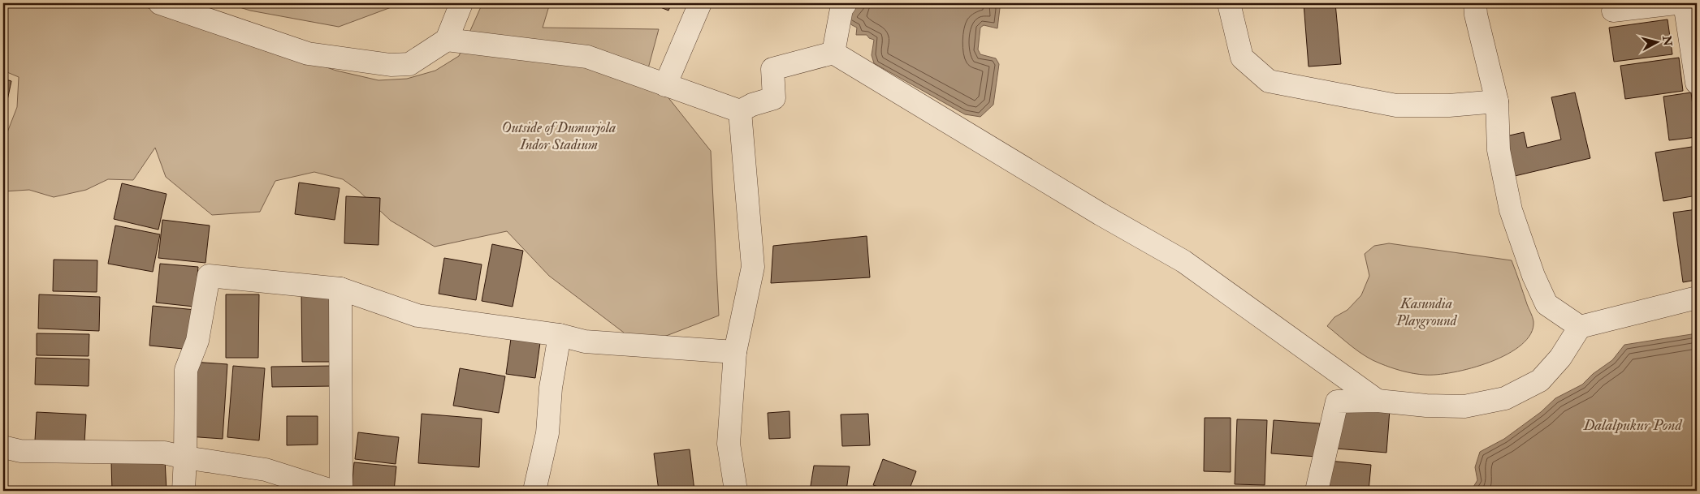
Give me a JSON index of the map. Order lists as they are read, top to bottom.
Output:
{
  "water": ["Dalalpukur Pond"],
  "parks": ["Outside of Dumurjola Indor Stadium", "Kasundia Playground"],
  "north": "right"
}
